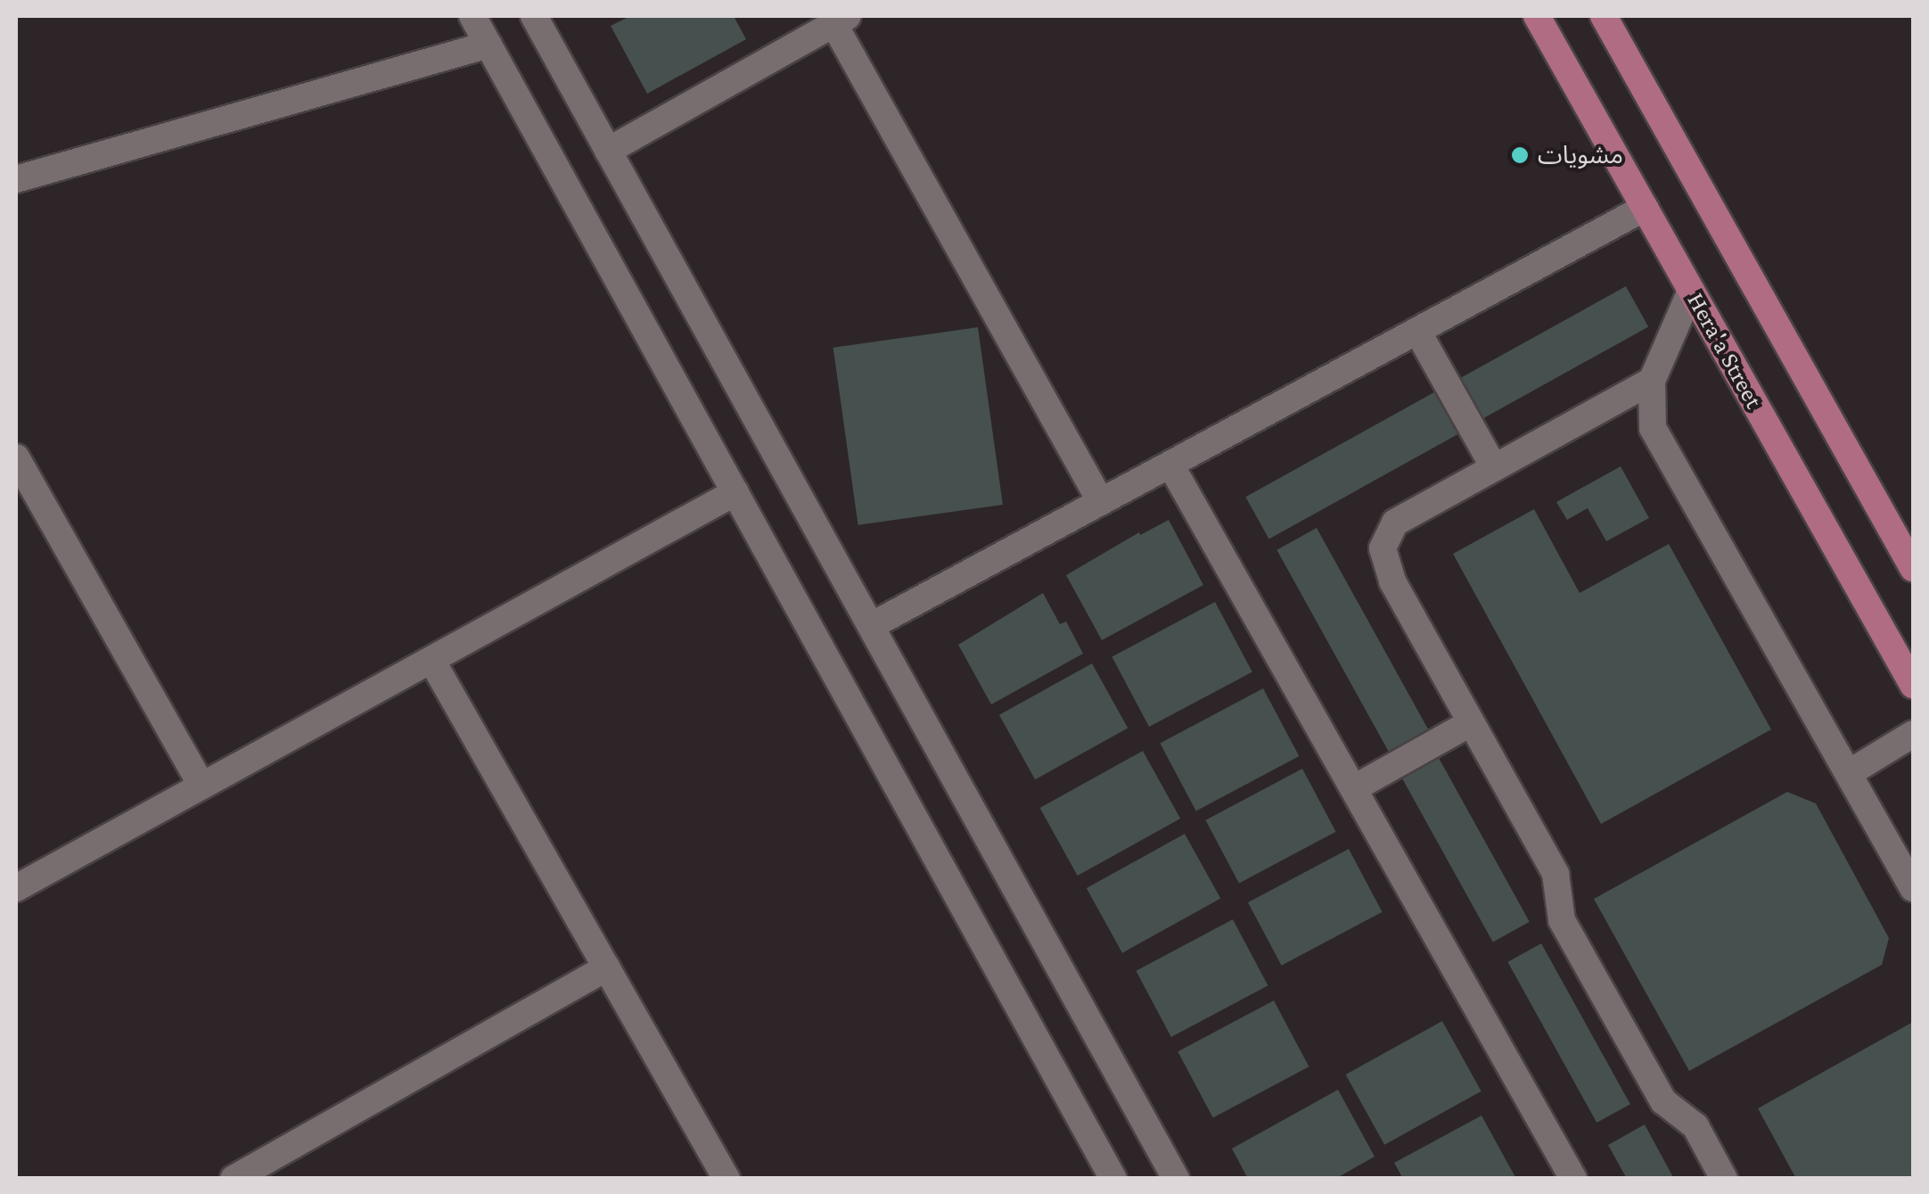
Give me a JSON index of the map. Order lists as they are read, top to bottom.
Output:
{
  "streets": {
    "main road": ["Hera'a Street"]
  },
  "places": ["مشويات"]
}
